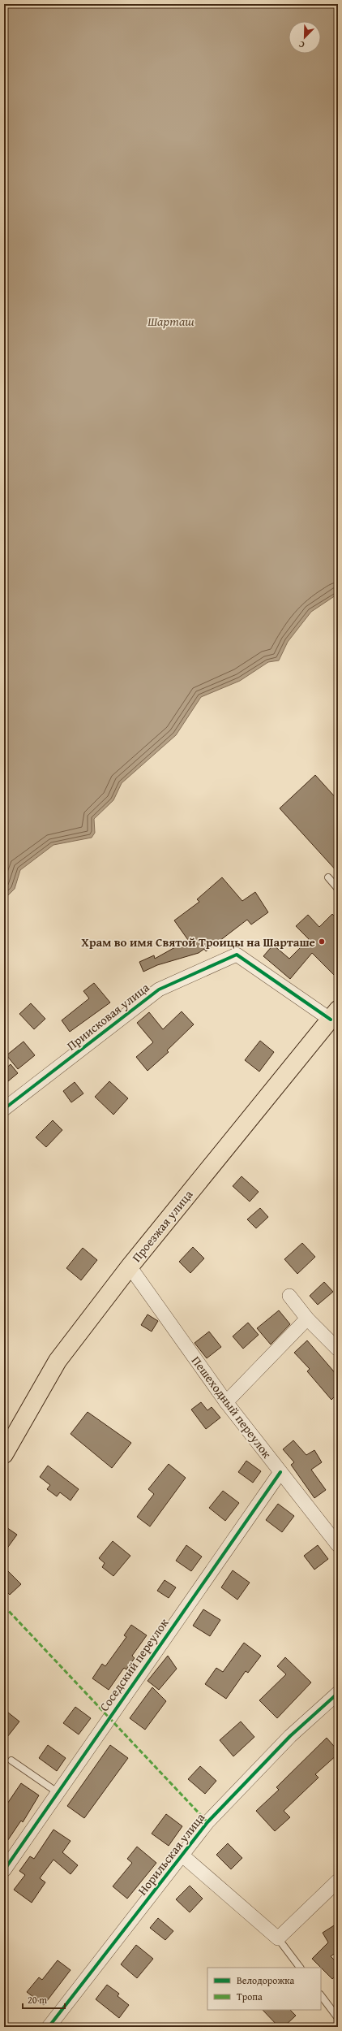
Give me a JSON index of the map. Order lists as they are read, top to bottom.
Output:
{
  "streets": {
    "main road": ["Проезжая улица"],
    "street": [
      "Приисковая улица",
      "Пешеходный переулок",
      "Соседский переулок",
      "Норильская улица"
    ]
  },
  "crossings": [
    ["Приисковая улица", "Проезжая улица"],
    ["Проезжая улица", "Пешеходный переулок"],
    ["Пешеходный переулок", "Соседский переулок"]
  ],
  "water": ["Шарташ"],
  "places": ["Храм во имя Святой Троицы на Шарташе"],
  "legend": ["Велодорожка", "Тропа"],
  "scale_bar": "20 m",
  "north": "bottom left"
}
